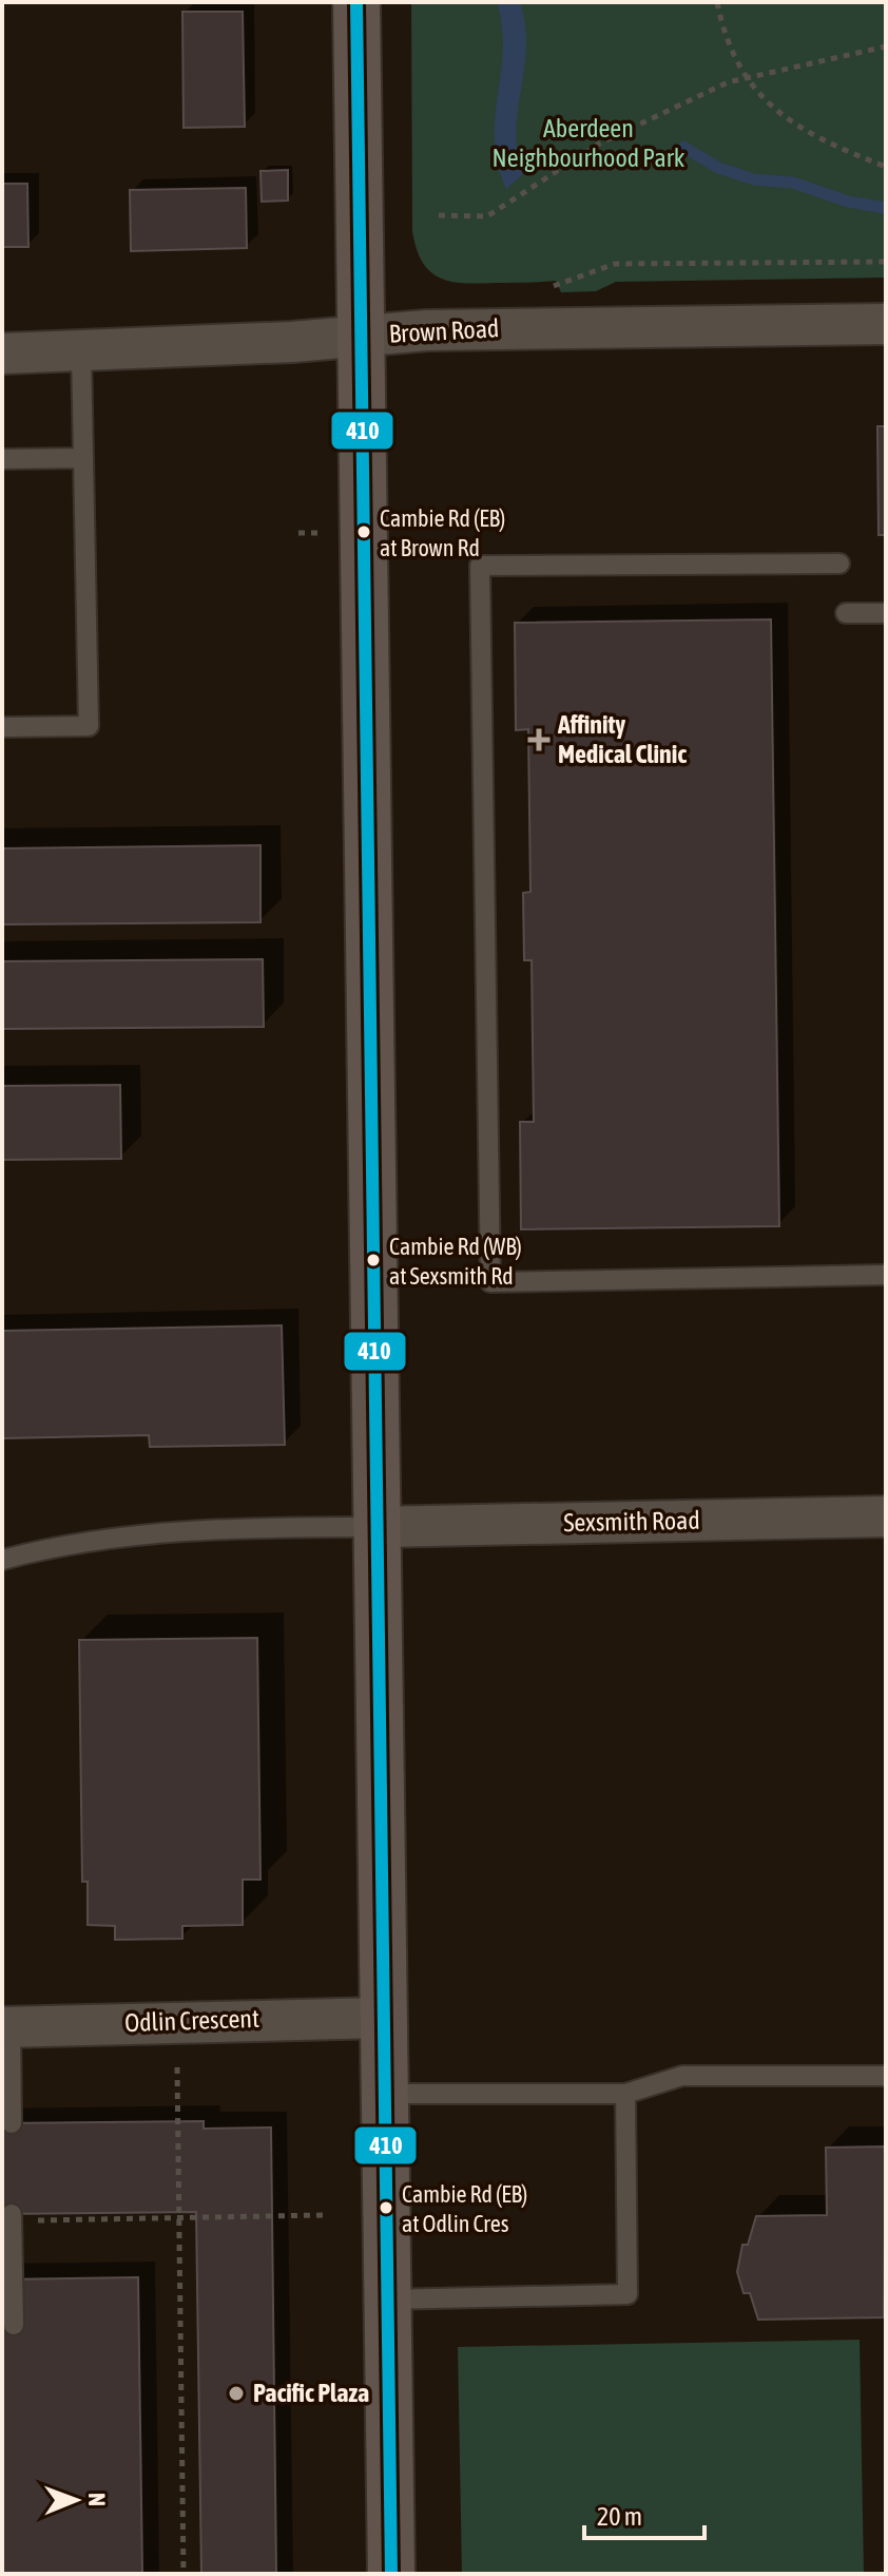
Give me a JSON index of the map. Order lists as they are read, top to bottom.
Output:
{
  "streets": {
    "street": ["Brown Road", "Sexsmith Road", "Odlin Crescent"]
  },
  "parks": ["Aberdeen Neighbourhood Park"],
  "places": {
    "other": [
      "Cambie Rd (EB) at Brown Rd",
      "Cambie Rd (WB) at Sexsmith Rd",
      "Cambie Rd (EB) at Odlin Cres",
      "Pacific Plaza"
    ],
    "health": ["Affinity Medical Clinic"]
  },
  "lines": ["transit line 410"],
  "scale_bar": "20 m",
  "north": "right"
}
